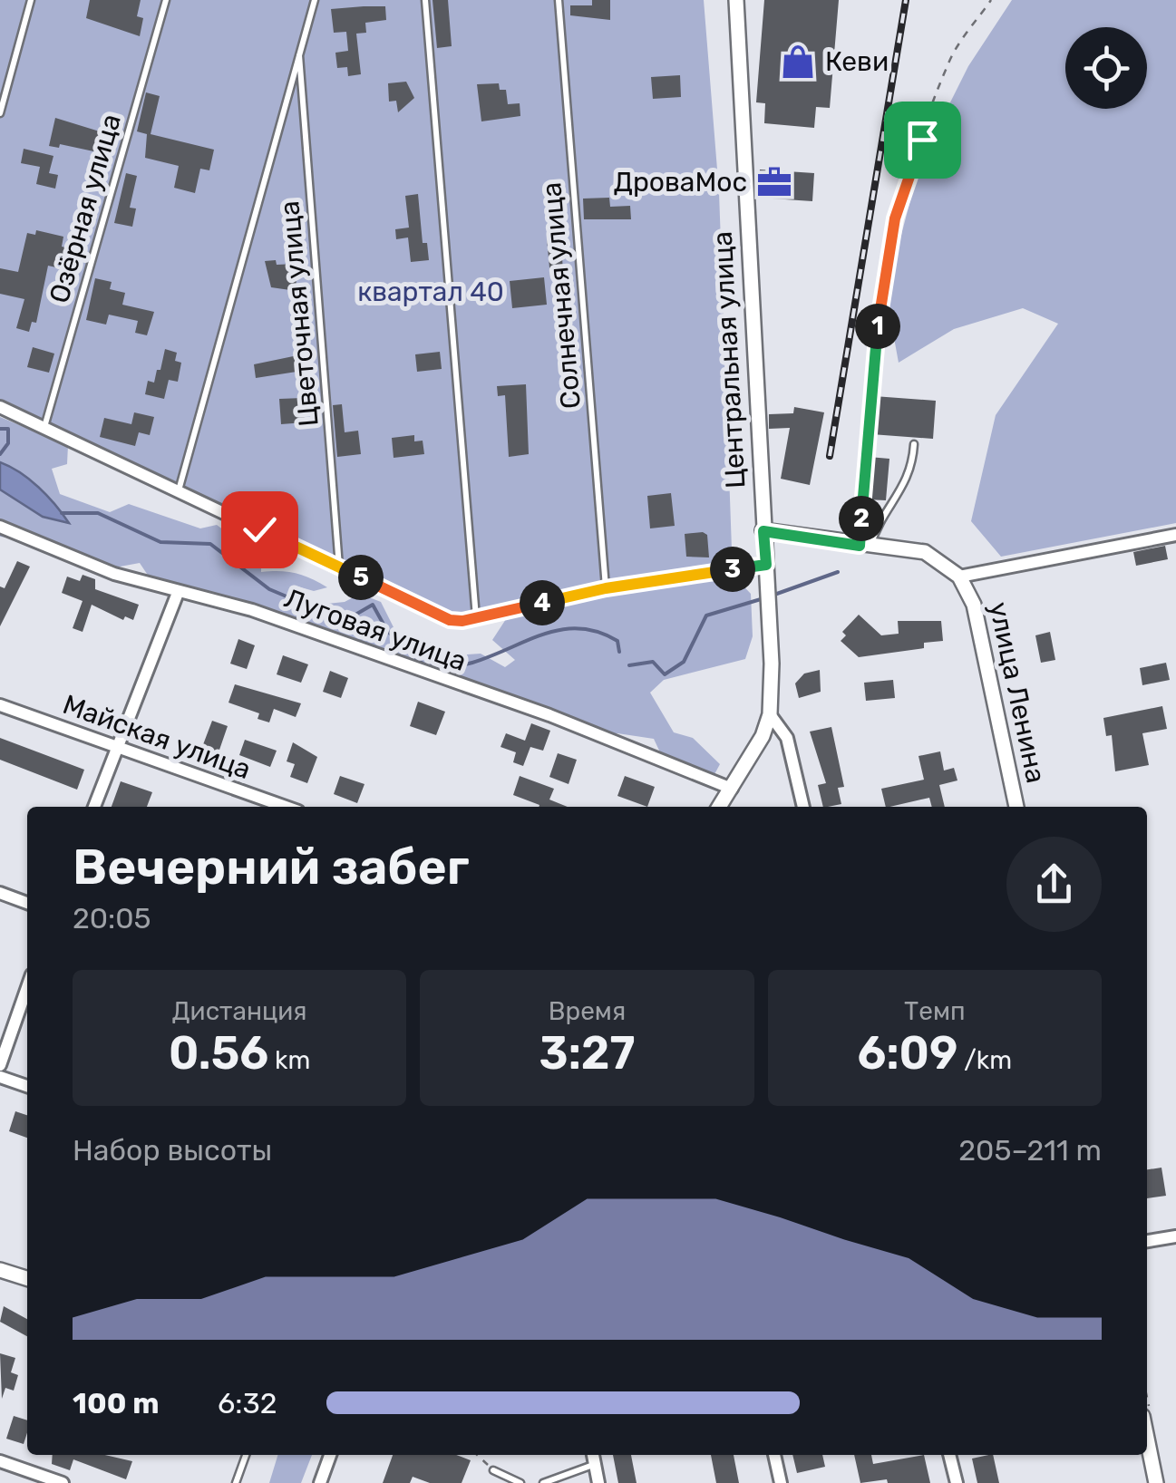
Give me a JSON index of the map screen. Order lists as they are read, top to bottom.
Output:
{
  "streets": {
    "street": [
      "Центральная улица",
      "Луговая улица",
      "улица Ленина",
      "Майская улица"
    ],
    "lane": ["Озёрная улица", "Солнечная улица", "Цветочная улица"]
  },
  "crossings": [
    ["Центральная улица", "Луговая улица"],
    ["Центральная улица", "улица Ленина"]
  ],
  "parks": ["квартал 40"],
  "places": {
    "shop": ["Кеви"],
    "office": ["ДроваМос"]
  },
  "page": {
    "pins": [
      "1",
      "2",
      "3",
      "5",
      "4"
    ],
    "heading": ["Вечерний забег", "20:05"],
    "stats": [
      ["Дистанция", "0.56 km"],
      ["Время", "3:27"],
      ["Темп", "6:09 /km"]
    ],
    "chart": ["Набор высоты", "205–211 m"],
    "list": [
      {
        "name": "100 m",
        "note": "6:32"
      }
    ]
  }
}
